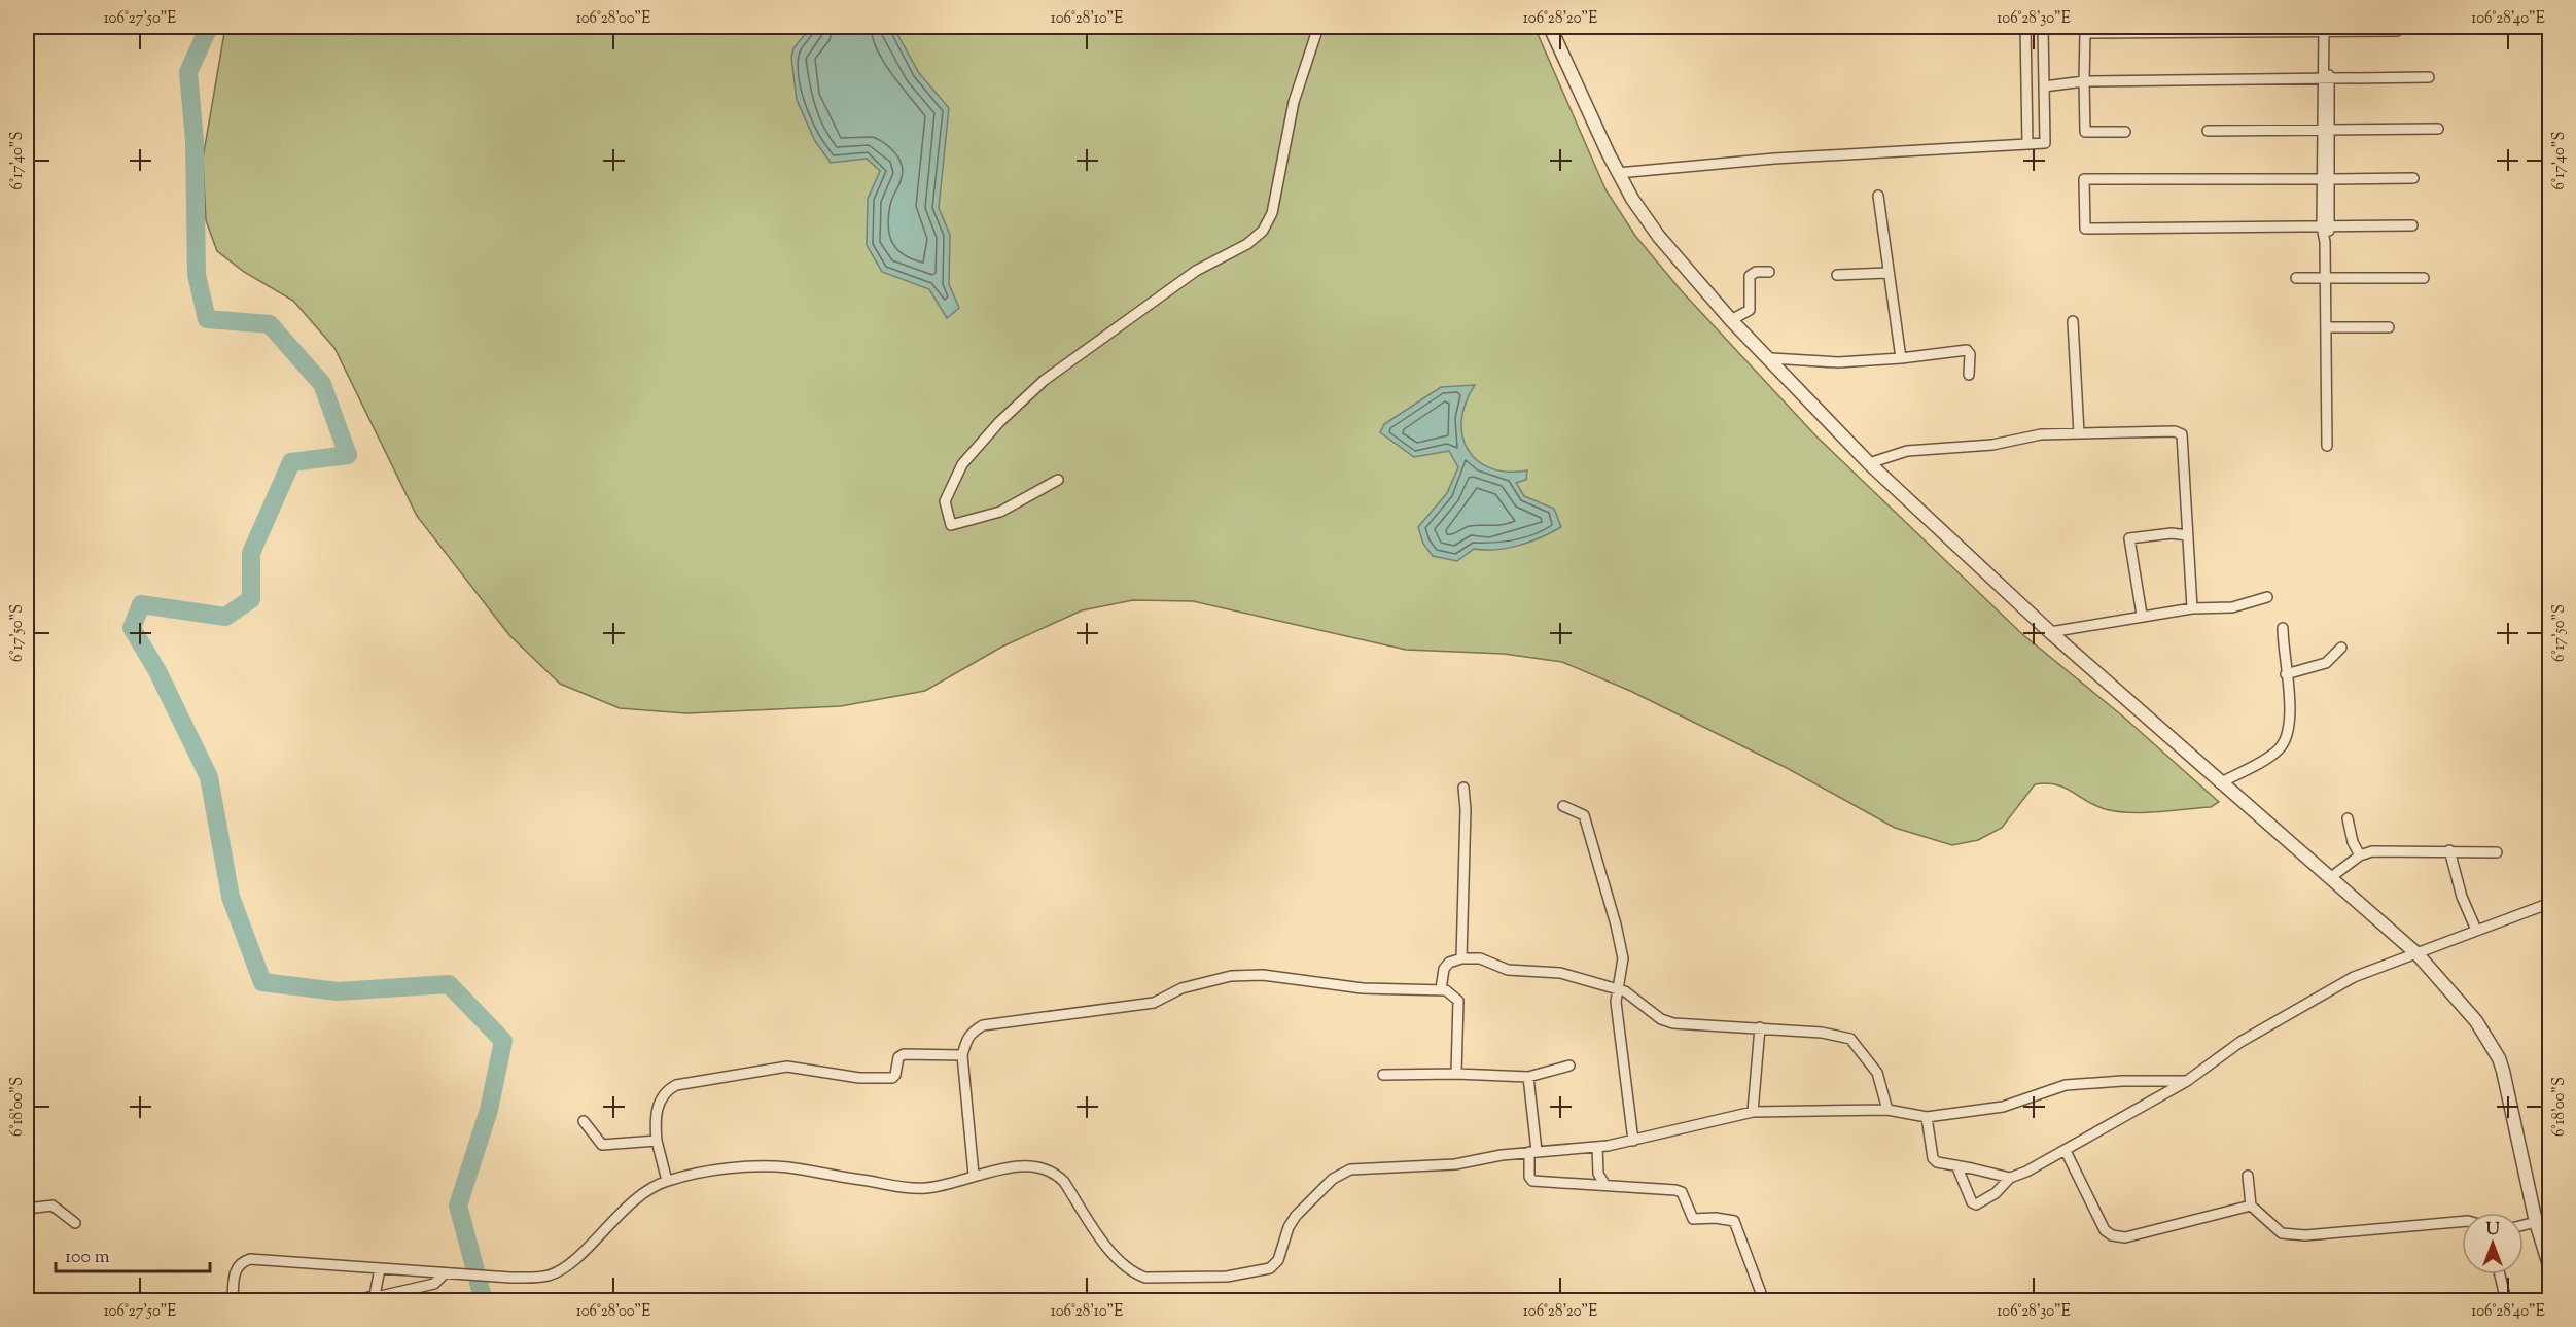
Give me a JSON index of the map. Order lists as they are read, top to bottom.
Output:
{
  "scale_bar": "100 m",
  "north": "top",
  "coordinates": [
    "106°27'50\"E",
    "106°28'00\"E",
    "106°28'10\"E",
    "106°28'20\"E",
    "106°28'30\"E",
    "106°28'40\"E",
    "6°17'40\"S",
    "6°17'50\"S",
    "6°18'00\"S"
  ]
}
